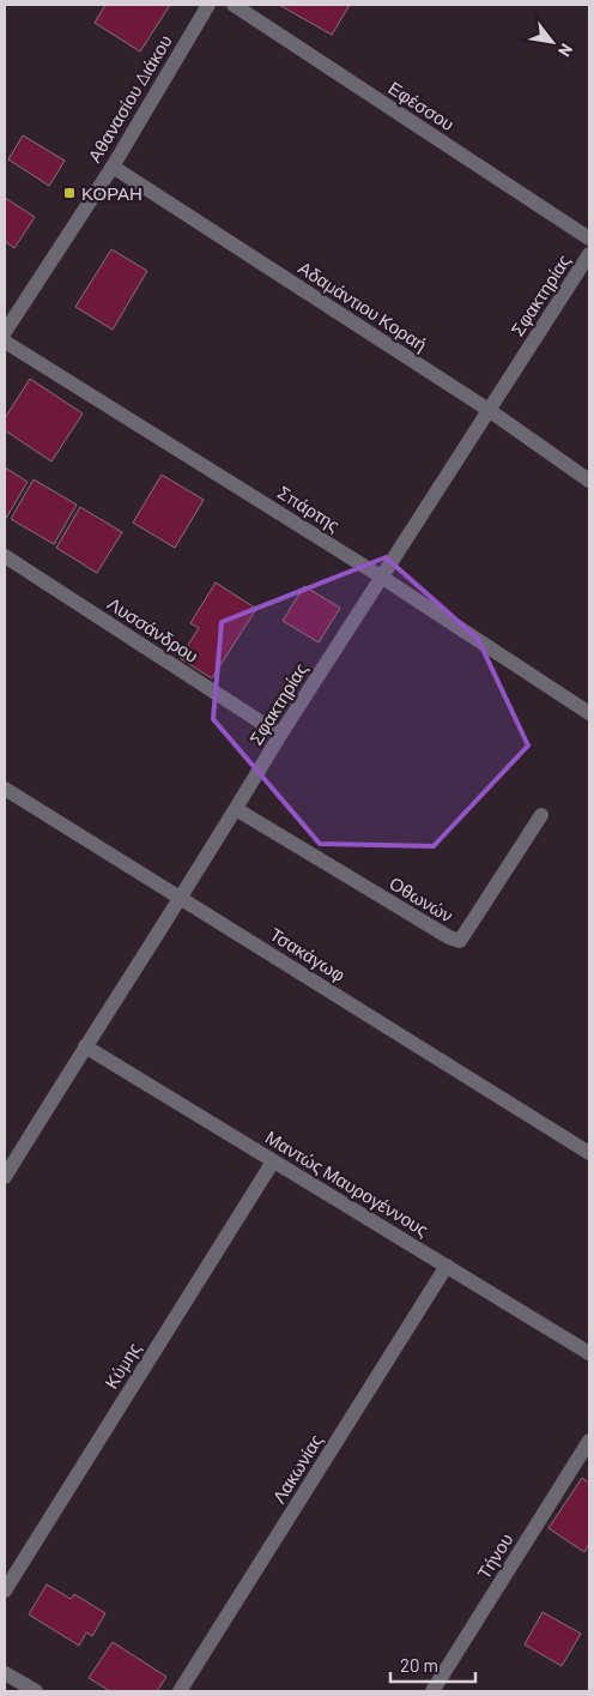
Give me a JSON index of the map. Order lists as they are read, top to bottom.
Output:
{
  "streets": {
    "street": [
      "Αθανασίου Διάκου",
      "Εφέσσου",
      "Σφακτηρίας",
      "Αδαμάντιου Κοραή",
      "Σπάρτης",
      "Λυσσάνδρου",
      "Οθωνών",
      "Τσακάγωφ",
      "Μαντώς Μαυρογέννους",
      "Κύμης",
      "Λακωνίας",
      "Τήνου"
    ]
  },
  "crossings": [
    ["Αθανασίου Διάκου", "Αδαμάντιου Κοραή"],
    ["Σφακτηρίας", "Αδαμάντιου Κοραή"],
    ["Σφακτηρίας", "Σπάρτης"],
    ["Σφακτηρίας", "Λυσσάνδρου"],
    ["Σφακτηρίας", "Οθωνών"],
    ["Σφακτηρίας", "Τσακάγωφ"],
    ["Σφακτηρίας", "Μαντώς Μαυρογέννους"],
    ["Μαντώς Μαυρογέννους", "Κύμης"],
    ["Μαντώς Μαυρογέννους", "Λακωνίας"]
  ],
  "places": {
    "transit": ["ΚΟΡΑΗ"]
  },
  "scale_bar": "20 m",
  "north": "bottom right"
}
